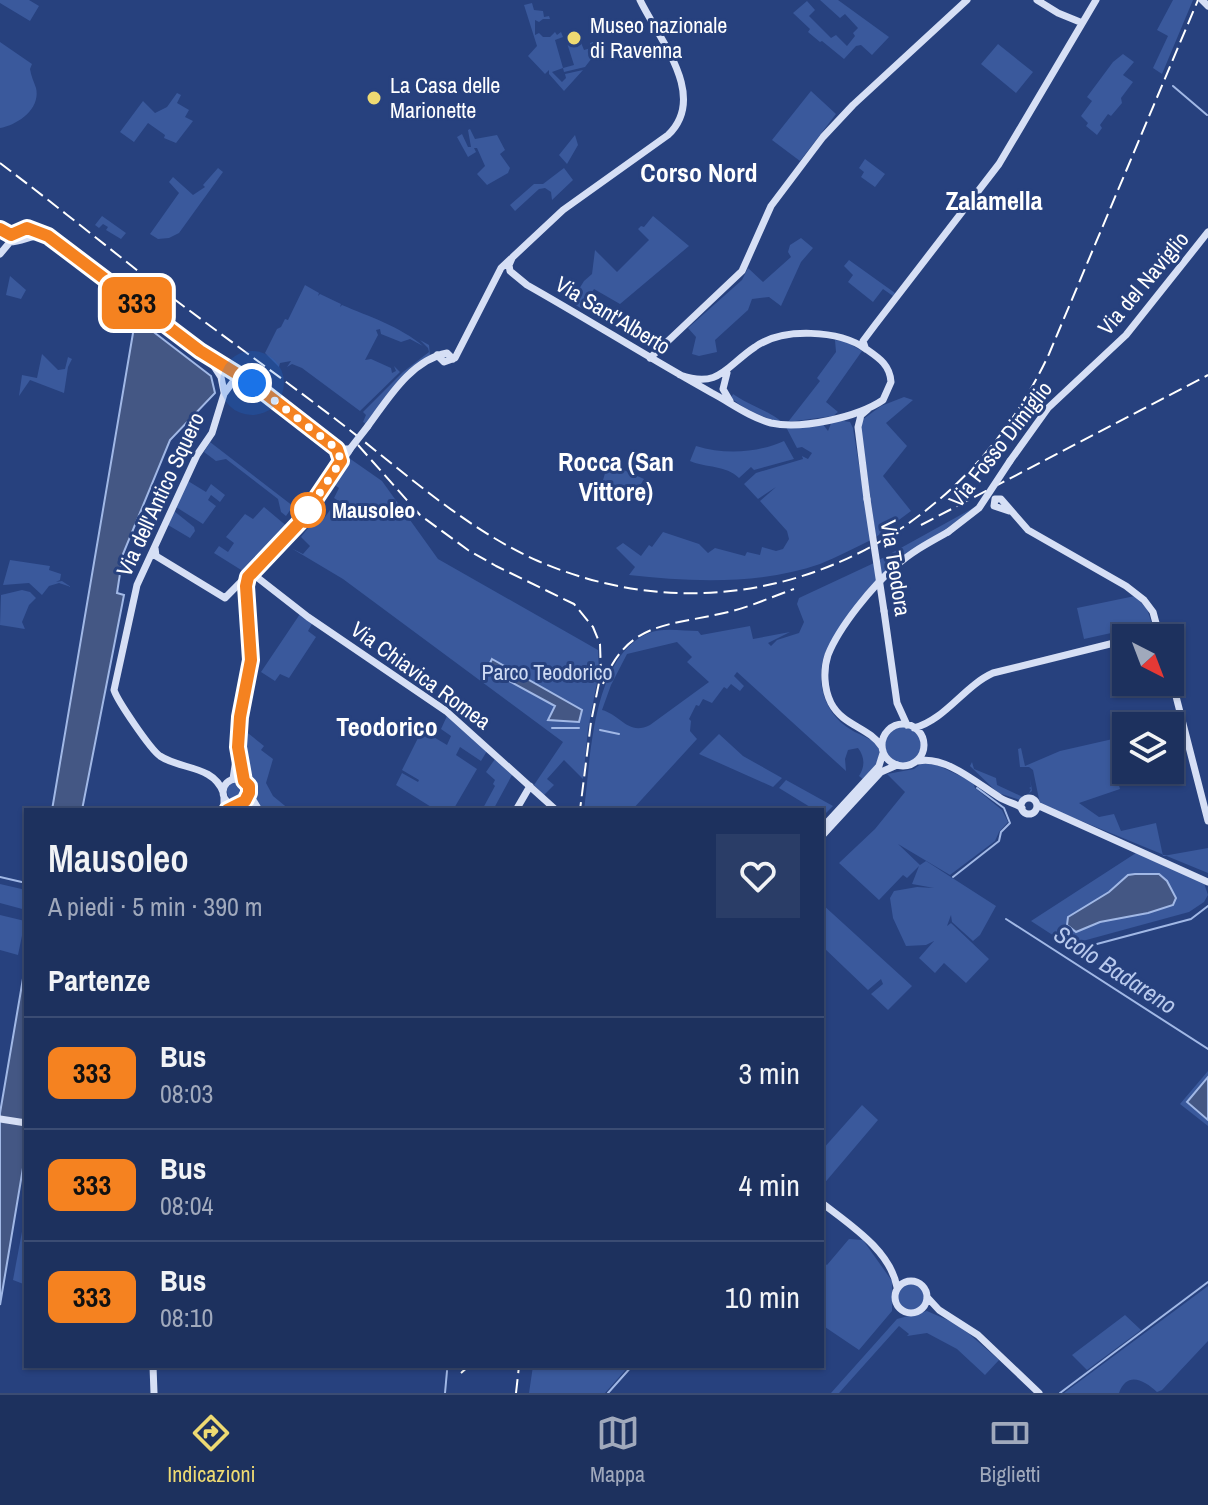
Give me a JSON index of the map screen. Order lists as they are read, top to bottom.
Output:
{
  "streets": {
    "street": [
      "Via del Naviglio",
      "Via Sant'Alberto",
      "Via Fosso Dimiglio",
      "Via dell'Antico Squero",
      "Via Teodora",
      "Via Chiavica Romea"
    ]
  },
  "crossings": [
    ["Via del Naviglio", "Via Fosso Dimiglio"],
    ["Via Fosso Dimiglio", "Via Teodora"]
  ],
  "districts": [
    "Corso Nord",
    "Zalamella",
    "Rocca (San Vittore)",
    "Teodorico"
  ],
  "water": ["Scolo Badareno"],
  "parks": ["Parco Teodorico"],
  "places": ["Museo nazionale di Ravenna", "La Casa delle Marionette", "Mausoleo"],
  "lines": ["bus line 333"],
  "north": "bottom right",
  "page": {
    "on_map": "333",
    "heading": [
      ["Mausoleo", "A piedi · 5 min · 390 m"],
      "Partenze"
    ],
    "list": [
      {
        "mark": "333",
        "name": "Bus",
        "note": "08:03",
        "value": "3 min"
      },
      {
        "mark": "333",
        "name": "Bus",
        "note": "08:04",
        "value": "4 min"
      },
      {
        "mark": "333",
        "name": "Bus",
        "note": "08:10",
        "value": "10 min"
      }
    ],
    "tabs": ["Indicazioni", "Mappa", "Biglietti"]
  }
}
